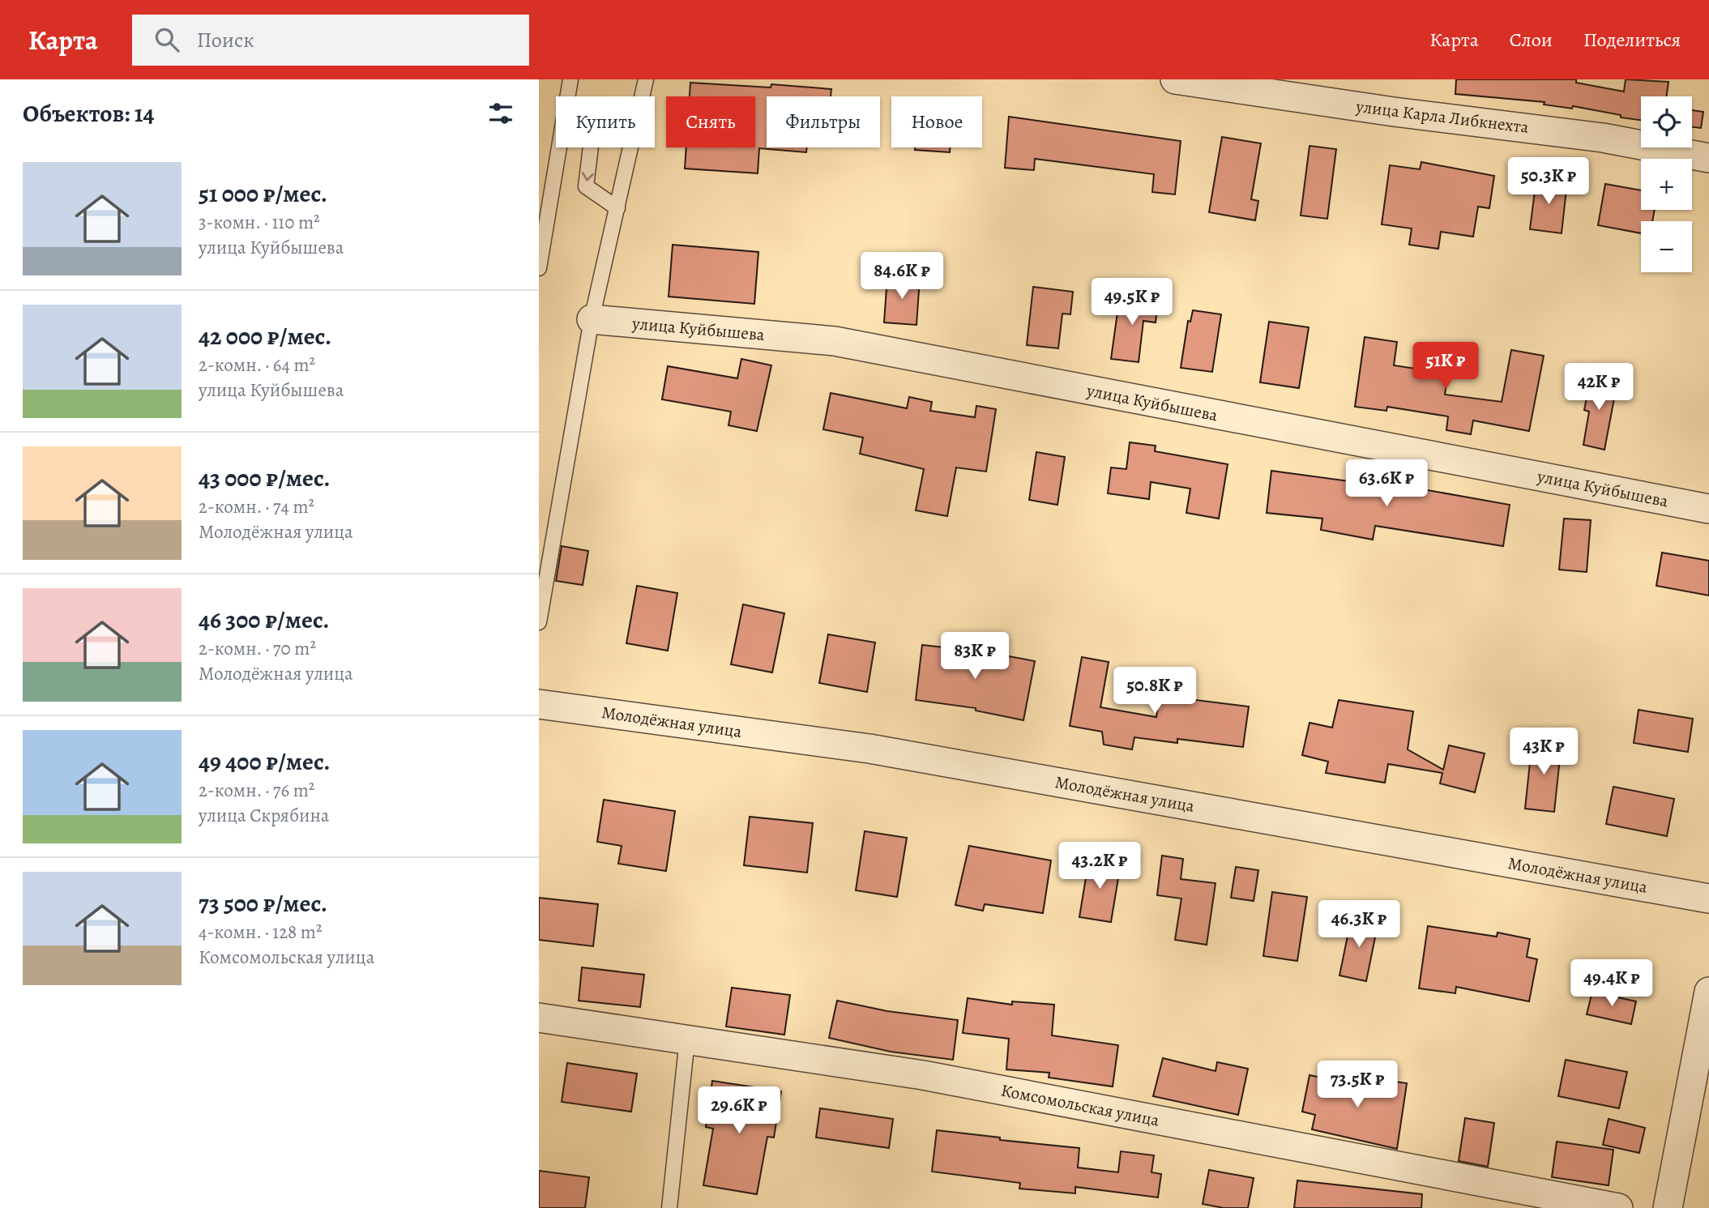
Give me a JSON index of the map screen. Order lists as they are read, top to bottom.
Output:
{
  "streets": {
    "street": [
      "улица Карла Либкнехта",
      "улица Куйбышева",
      "Молодёжная улица",
      "Комсомольская улица"
    ]
  },
  "page": {
    "header": "Карта",
    "search": "Поиск",
    "nav": ["Карта", "Слои", "Поделиться"],
    "heading": "Объектов: 14",
    "map_buttons": ["+", "−"],
    "chip": [
      "Купить",
      "Снять",
      "Фильтры",
      "Новое"
    ],
    "list": [
      {
        "name": "51 000 ₽/мес.",
        "note": "3-комн. · 110 m² · улица Куйбышева"
      },
      {
        "name": "42 000 ₽/мес.",
        "note": "2-комн. · 64 m² · улица Куйбышева"
      },
      {
        "name": "43 000 ₽/мес.",
        "note": "2-комн. · 74 m² · Молодёжная улица"
      },
      {
        "name": "46 300 ₽/мес.",
        "note": "2-комн. · 70 m² · Молодёжная улица"
      },
      {
        "name": "49 400 ₽/мес.",
        "note": "2-комн. · 76 m² · улица Скрябина"
      },
      {
        "name": "73 500 ₽/мес.",
        "note": "4-комн. · 128 m² · Комсомольская улица"
      }
    ],
    "price": [
      "50.3K ₽",
      "84.6K ₽",
      "49.5K ₽",
      "51K ₽",
      "42K ₽",
      "63.6K ₽",
      "83K ₽",
      "50.8K ₽",
      "43K ₽",
      "43.2K ₽",
      "46.3K ₽",
      "49.4K ₽",
      "73.5K ₽",
      "29.6K ₽"
    ]
  }
}
